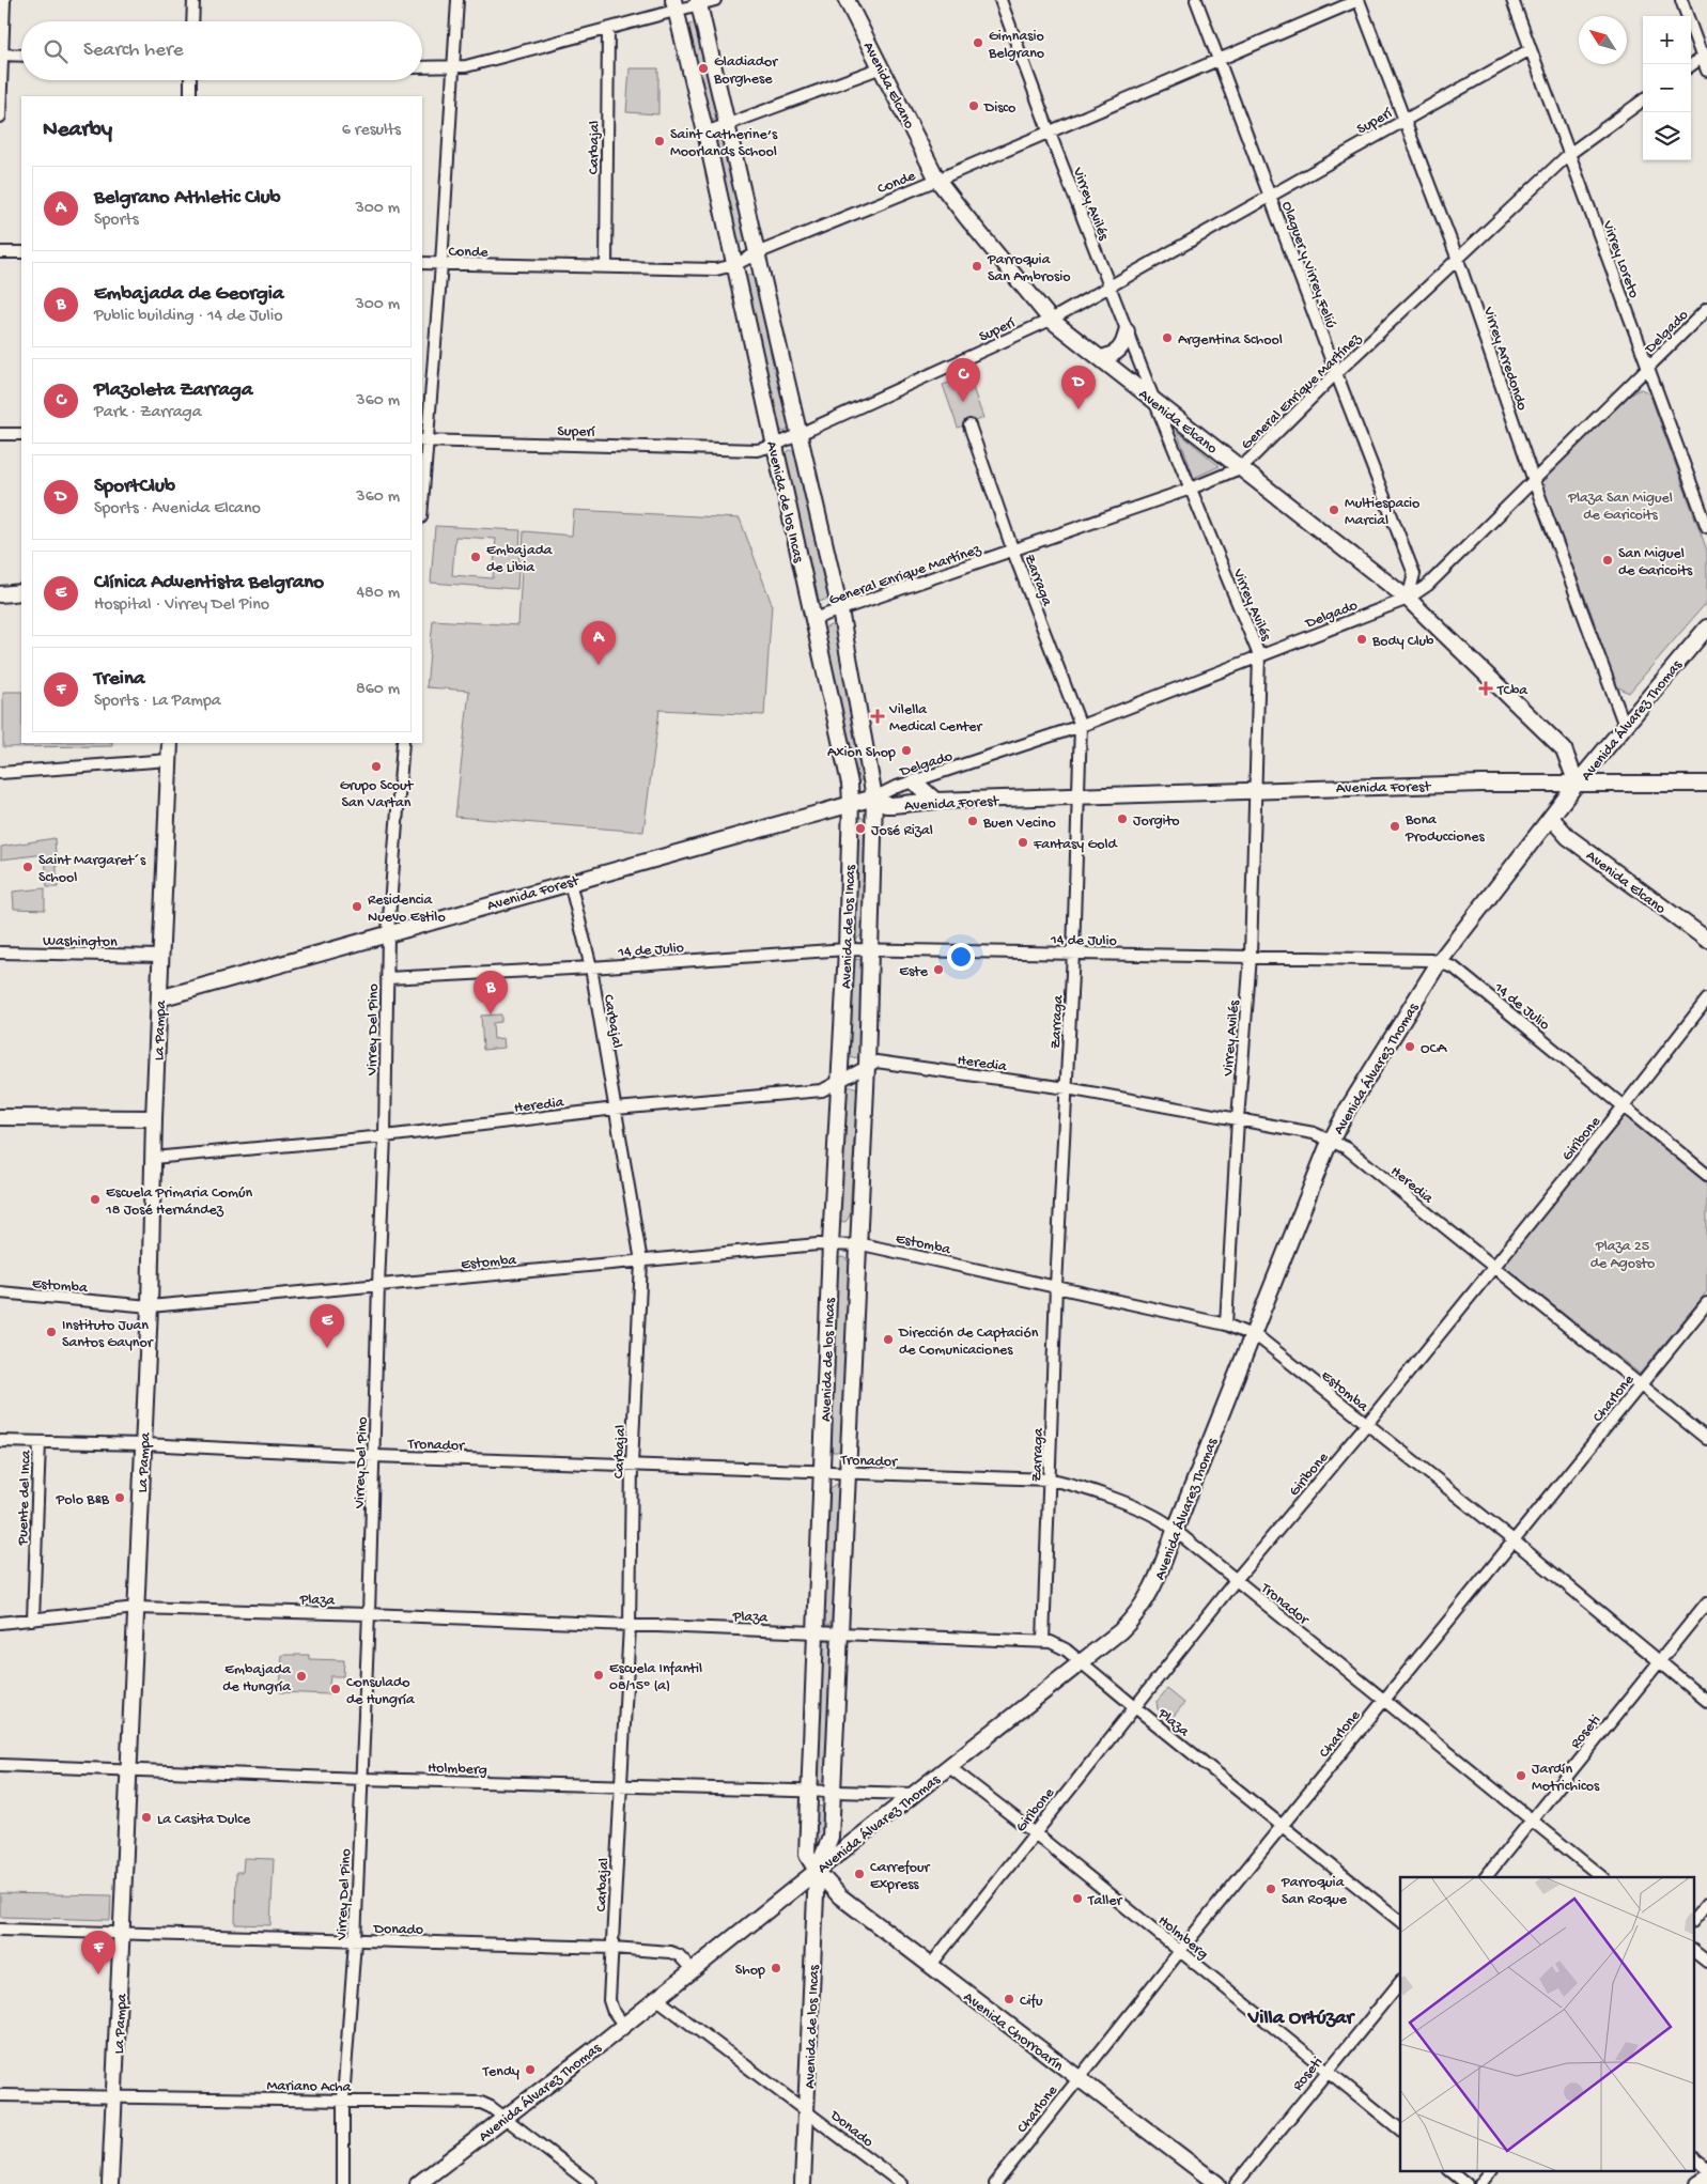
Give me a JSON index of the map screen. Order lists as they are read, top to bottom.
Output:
{
  "streets": {
    "main road": [
      "Avenida Elcano",
      "Avenida de los Incas",
      "Avenida Álvarez Thomas",
      "Avenida Forest",
      "La Pampa",
      "Avenida Chorroarín"
    ],
    "street": [
      "Superí",
      "Carbajal",
      "Conde",
      "Virrey Avilés",
      "Virrey Loreto",
      "Olaguer y Virrey Feliú",
      "Delgado",
      "Virrey Arredondo",
      "General Enrique Martínez",
      "Zarraga",
      "14 de Julio",
      "Washington",
      "Virrey Del Pino",
      "Heredia",
      "Giribone",
      "Estomba",
      "Charlone",
      "Tronador",
      "Puente del Inca",
      "Plaza",
      "Roseti",
      "Holmberg",
      "Donado",
      "Mariano Acha"
    ]
  },
  "crossings": [
    ["Avenida Elcano", "Superí"],
    ["Avenida Elcano", "Conde"],
    ["Avenida Elcano", "Virrey Avilés"],
    ["Avenida Elcano", "Olaguer y Virrey Feliú"],
    ["Avenida Elcano", "Delgado"],
    ["Avenida Elcano", "General Enrique Martínez"],
    ["Avenida Elcano", "Avenida Álvarez Thomas"],
    ["Avenida Elcano", "Avenida Forest"],
    ["Superí", "Virrey Avilés"],
    ["Superí", "Virrey Loreto"],
    ["Superí", "Olaguer y Virrey Feliú"],
    ["Superí", "Virrey Arredondo"],
    ["Superí", "Avenida de los Incas"],
    ["Carbajal", "Conde"],
    ["Carbajal", "Avenida Álvarez Thomas"],
    ["Carbajal", "Avenida Forest"],
    ["Carbajal", "14 de Julio"],
    ["Carbajal", "Heredia"],
    ["Carbajal", "Estomba"],
    ["Carbajal", "Tronador"],
    ["Carbajal", "Plaza"],
    ["Carbajal", "Holmberg"],
    ["Carbajal", "Donado"],
    ["Conde", "Virrey Avilés"],
    ["Conde", "Olaguer y Virrey Feliú"],
    ["Conde", "Virrey Arredondo"],
    ["Conde", "Avenida de los Incas"],
    ["Virrey Avilés", "Delgado"],
    ["Virrey Avilés", "General Enrique Martínez"],
    ["Virrey Avilés", "Avenida Forest"],
    ["Virrey Avilés", "14 de Julio"],
    ["Virrey Avilés", "Heredia"],
    ["Virrey Avilés", "Estomba"],
    ["Virrey Loreto", "Delgado"],
    ["Virrey Loreto", "General Enrique Martínez"],
    ["Olaguer y Virrey Feliú", "Delgado"],
    ["Olaguer y Virrey Feliú", "General Enrique Martínez"],
    ["Delgado", "Virrey Arredondo"],
    ["Delgado", "Avenida de los Incas"],
    ["Delgado", "Zarraga"],
    ["Delgado", "Avenida Forest"],
    ["Virrey Arredondo", "General Enrique Martínez"],
    ["Virrey Arredondo", "Avenida Álvarez Thomas"],
    ["General Enrique Martínez", "Avenida de los Incas"],
    ["General Enrique Martínez", "Zarraga"],
    ["Avenida de los Incas", "Avenida Álvarez Thomas"],
    ["Avenida de los Incas", "Avenida Forest"],
    ["Avenida de los Incas", "14 de Julio"],
    ["Avenida de los Incas", "Heredia"],
    ["Avenida de los Incas", "Estomba"],
    ["Avenida de los Incas", "Tronador"],
    ["Avenida de los Incas", "Plaza"],
    ["Avenida de los Incas", "Holmberg"],
    ["Avenida de los Incas", "Donado"],
    ["Avenida de los Incas", "Avenida Chorroarín"],
    ["Zarraga", "Avenida Forest"],
    ["Zarraga", "14 de Julio"],
    ["Zarraga", "Heredia"],
    ["Zarraga", "Estomba"],
    ["Zarraga", "Tronador"],
    ["Zarraga", "Plaza"],
    ["Avenida Álvarez Thomas", "Avenida Forest"],
    ["Avenida Álvarez Thomas", "14 de Julio"],
    ["Avenida Álvarez Thomas", "Heredia"],
    ["Avenida Álvarez Thomas", "Estomba"],
    ["Avenida Álvarez Thomas", "Tronador"],
    ["Avenida Álvarez Thomas", "Plaza"],
    ["Avenida Álvarez Thomas", "Holmberg"],
    ["Avenida Álvarez Thomas", "Donado"],
    ["Avenida Álvarez Thomas", "Avenida Chorroarín"],
    ["Avenida Álvarez Thomas", "Mariano Acha"],
    ["Avenida Forest", "Virrey Del Pino"],
    ["Avenida Forest", "La Pampa"],
    ["14 de Julio", "Virrey Del Pino"],
    ["14 de Julio", "Giribone"],
    ["Washington", "La Pampa"],
    ["Virrey Del Pino", "Heredia"],
    ["Virrey Del Pino", "Estomba"],
    ["Virrey Del Pino", "Tronador"],
    ["Virrey Del Pino", "Plaza"],
    ["Virrey Del Pino", "Holmberg"],
    ["Virrey Del Pino", "Donado"],
    ["Virrey Del Pino", "Mariano Acha"],
    ["La Pampa", "Heredia"],
    ["La Pampa", "Estomba"],
    ["La Pampa", "Tronador"],
    ["La Pampa", "Plaza"],
    ["La Pampa", "Holmberg"],
    ["La Pampa", "Donado"],
    ["La Pampa", "Mariano Acha"],
    ["Heredia", "Giribone"],
    ["Heredia", "Charlone"],
    ["Giribone", "Estomba"],
    ["Giribone", "Tronador"],
    ["Giribone", "Plaza"],
    ["Giribone", "Holmberg"],
    ["Giribone", "Avenida Chorroarín"],
    ["Estomba", "Charlone"],
    ["Estomba", "Roseti"],
    ["Charlone", "Tronador"],
    ["Charlone", "Plaza"],
    ["Charlone", "Holmberg"],
    ["Charlone", "Avenida Chorroarín"],
    ["Tronador", "Puente del Inca"],
    ["Tronador", "Roseti"],
    ["Puente del Inca", "Plaza"],
    ["Roseti", "Holmberg"]
  ],
  "districts": ["Villa Ortúzar"],
  "parks": ["Plaza San Miguel de Garicoits", "Plaza 25 de Agosto"],
  "places": {
    "other": [
      "Gimnasio Belgrano",
      "Gladiador Borghese",
      "Disco",
      "Saint Catherine’s Moorlands School",
      "Parroquia San Ambrosio",
      "Argentina School",
      "Multiespacio Marcial",
      "Embajada de Libia",
      "San Miguel de Garicoits",
      "Body Club",
      "Axion Shop",
      "Grupo Scout San Vartan",
      "Jorgito",
      "Buen Vecino",
      "Bona Producciones",
      "José Rizal",
      "Fantasy Gold",
      "Saint Margaret´s School",
      "Residencia Nuevo Estilo",
      "Este",
      "OCA",
      "Escuela Primaria Común 18 José Hernández",
      "Instituto Juan Santos Gaynor",
      "Dirección de Captación de Comunicaciones",
      "Polo B&B",
      "Escuela Infantil 08/15º (a)",
      "Embajada de Hungría",
      "Consulado de Hungría",
      "Jardín Motrichicos",
      "La Casita Dulce",
      "Carrefour Express",
      "Parroquia San Roque",
      "Taller",
      "Shop",
      "Cifu",
      "Tendy"
    ],
    "health": ["TCba", "Vilella Medical Center"]
  },
  "north": "top left",
  "page": {
    "map_buttons": ["+", "−"],
    "search": "Search here",
    "heading": ["Nearby", "6 results"],
    "list": [
      {
        "mark": "A",
        "name": "Belgrano Athletic Club",
        "note": "Sports",
        "value": "300 m"
      },
      {
        "mark": "B",
        "name": "Embajada de Georgia",
        "note": "Public building · 14 de Julio",
        "value": "300 m"
      },
      {
        "mark": "C",
        "name": "Plazoleta Zarraga",
        "note": "Park · Zarraga",
        "value": "360 m"
      },
      {
        "mark": "D",
        "name": "SportClub",
        "note": "Sports · Avenida Elcano",
        "value": "360 m"
      },
      {
        "mark": "E",
        "name": "Clínica Adventista Belgrano",
        "note": "Hospital · Virrey Del Pino",
        "value": "480 m"
      },
      {
        "mark": "F",
        "name": "Treina",
        "note": "Sports · La Pampa",
        "value": "860 m"
      }
    ],
    "pins": [
      "C",
      "D",
      "A",
      "B",
      "E",
      "F"
    ]
  }
}
